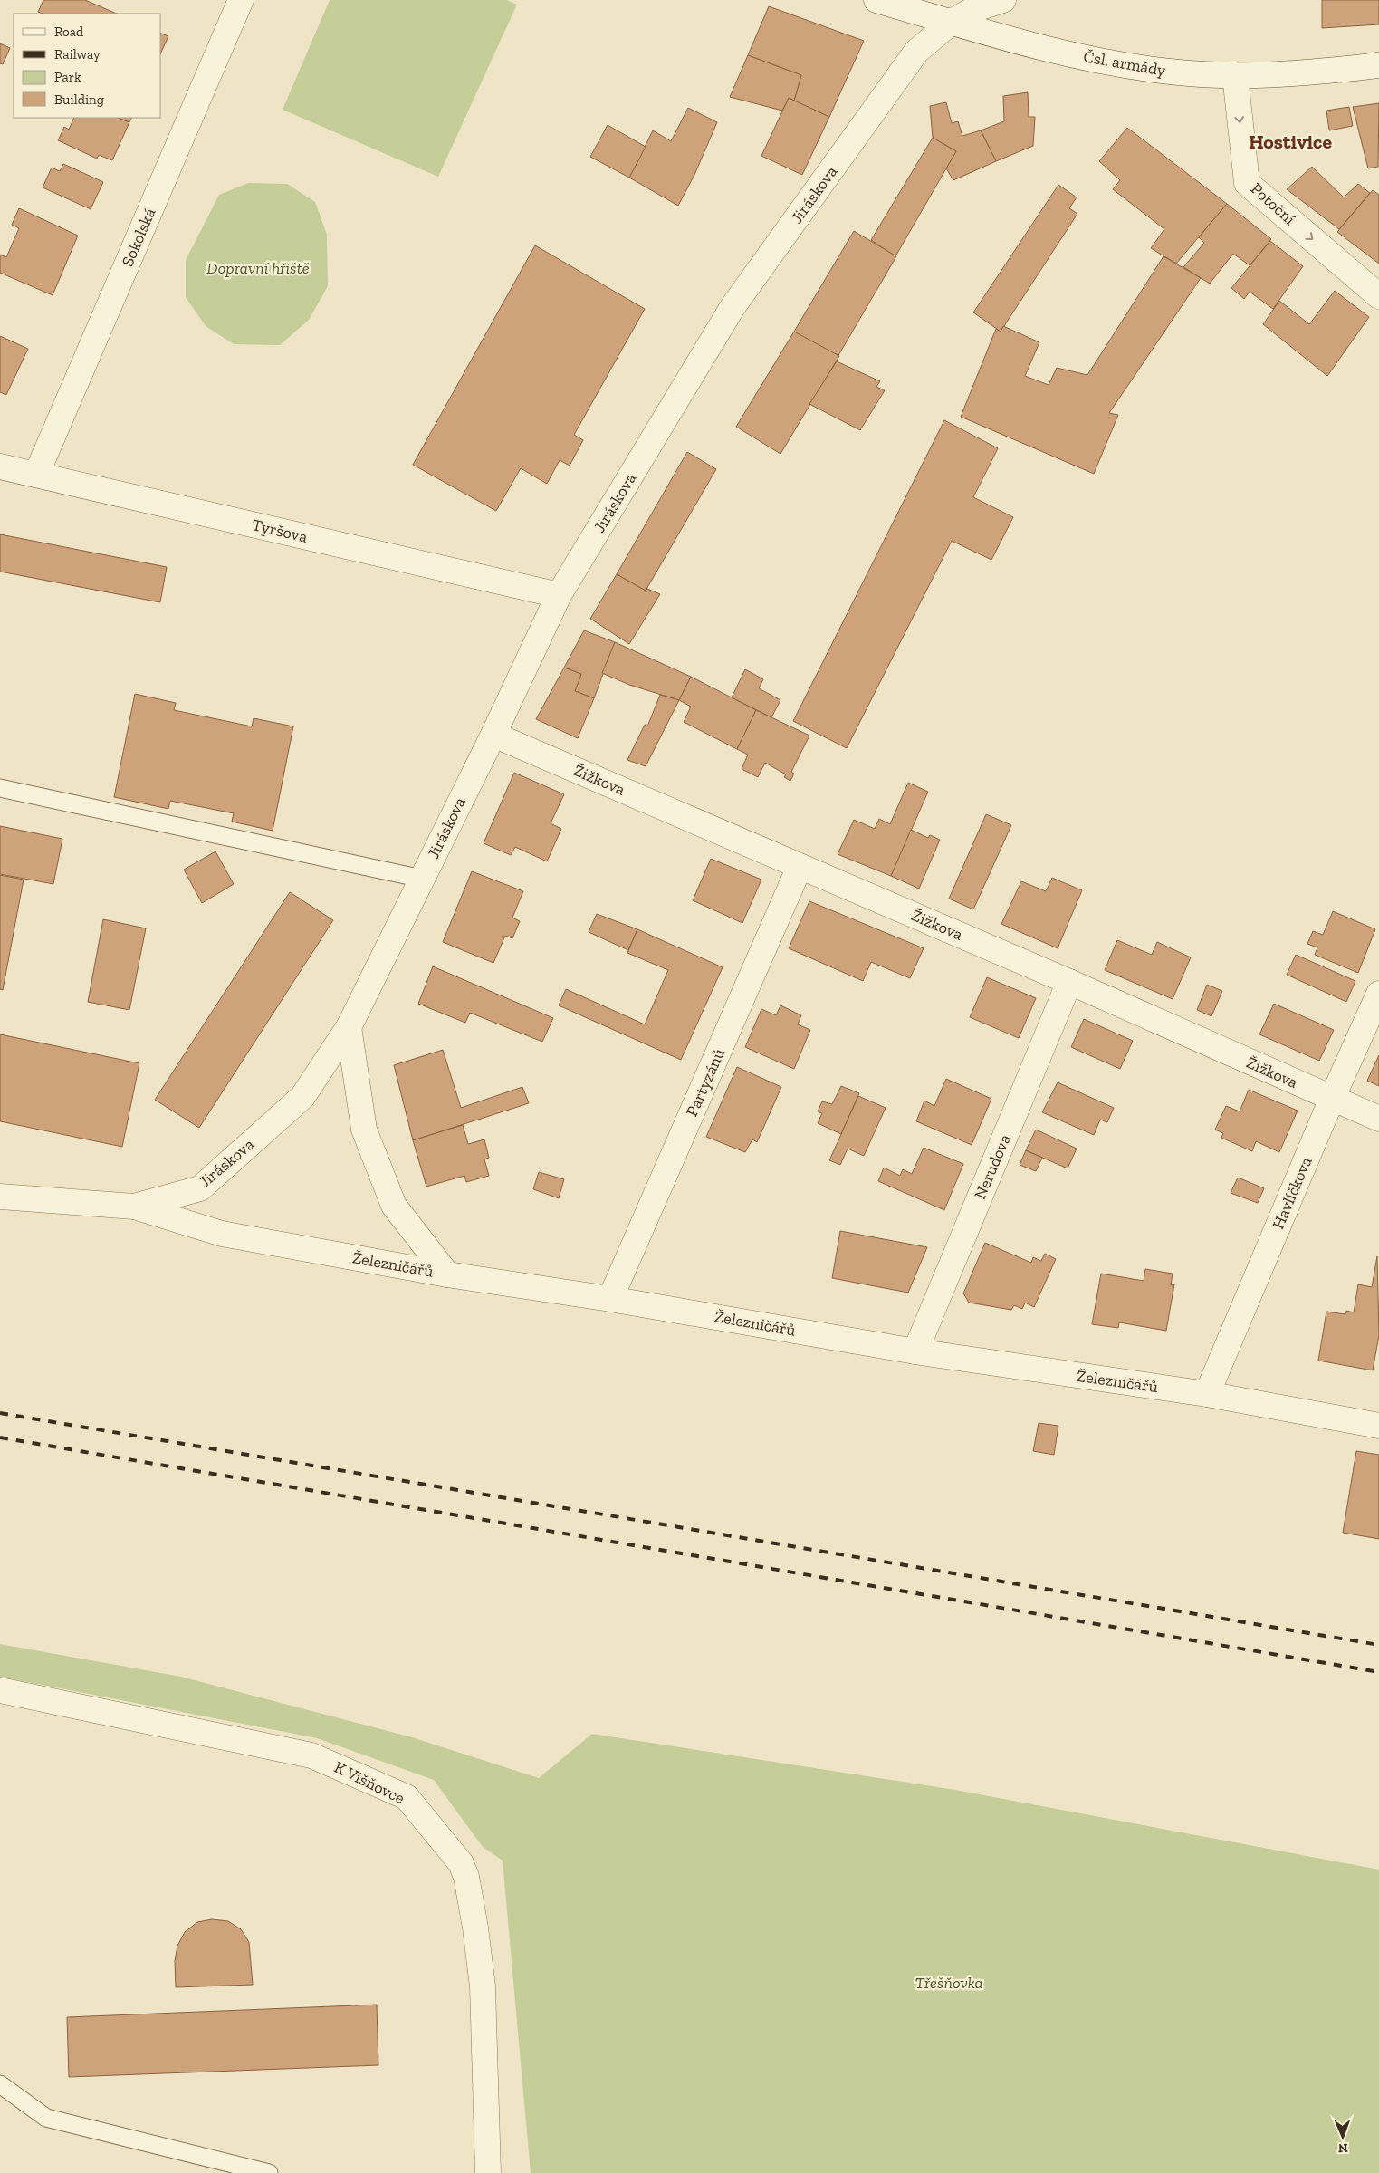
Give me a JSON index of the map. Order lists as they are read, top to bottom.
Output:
{
  "streets": {
    "street": [
      "Čsl. armády",
      "Jiráskova",
      "Potoční",
      "Sokolská",
      "Tyršova",
      "Žižkova",
      "Partyzánů",
      "Nerudova",
      "Havlíčkova",
      "Železničářů",
      "K Višňovce"
    ]
  },
  "crossings": [
    ["Čsl. armády", "Jiráskova"],
    ["Čsl. armády", "Potoční"],
    ["Jiráskova", "Tyršova"],
    ["Jiráskova", "Žižkova"],
    ["Jiráskova", "Železničářů"],
    ["Sokolská", "Tyršova"],
    ["Žižkova", "Partyzánů"],
    ["Žižkova", "Nerudova"],
    ["Žižkova", "Havlíčkova"],
    ["Partyzánů", "Železničářů"],
    ["Nerudova", "Železničářů"],
    ["Havlíčkova", "Železničářů"]
  ],
  "one_way": ["Potoční"],
  "districts": ["Hostivice"],
  "parks": ["Dopravní hřiště", "Třešňovka"],
  "legend": [
    "Road",
    "Railway",
    "Park",
    "Building"
  ],
  "north": "bottom"
}
